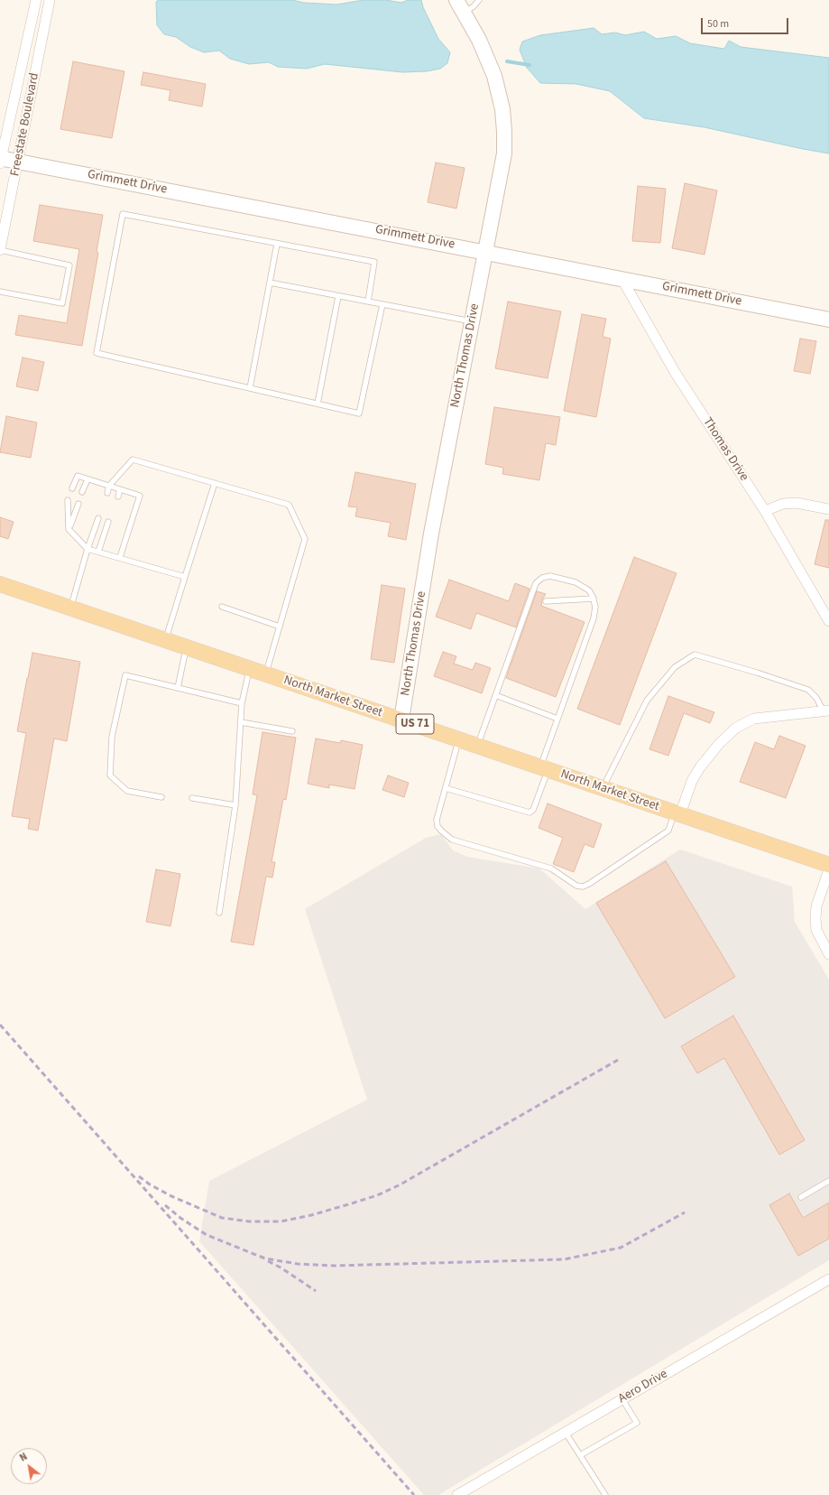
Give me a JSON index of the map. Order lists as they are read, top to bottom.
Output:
{
  "streets": {
    "main road": [
      "Grimmett Drive",
      "North Thomas Drive",
      "North Market Street",
      "US 71"
    ],
    "street": ["Freestate Boulevard", "Thomas Drive", "Aero Drive"]
  },
  "crossings": [
    ["Freestate Boulevard", "Grimmett Drive"],
    ["Grimmett Drive", "North Thomas Drive"],
    ["Grimmett Drive", "Thomas Drive"],
    ["North Thomas Drive", "North Market Street"]
  ],
  "scale_bar": "50 m",
  "north": "top left"
}
